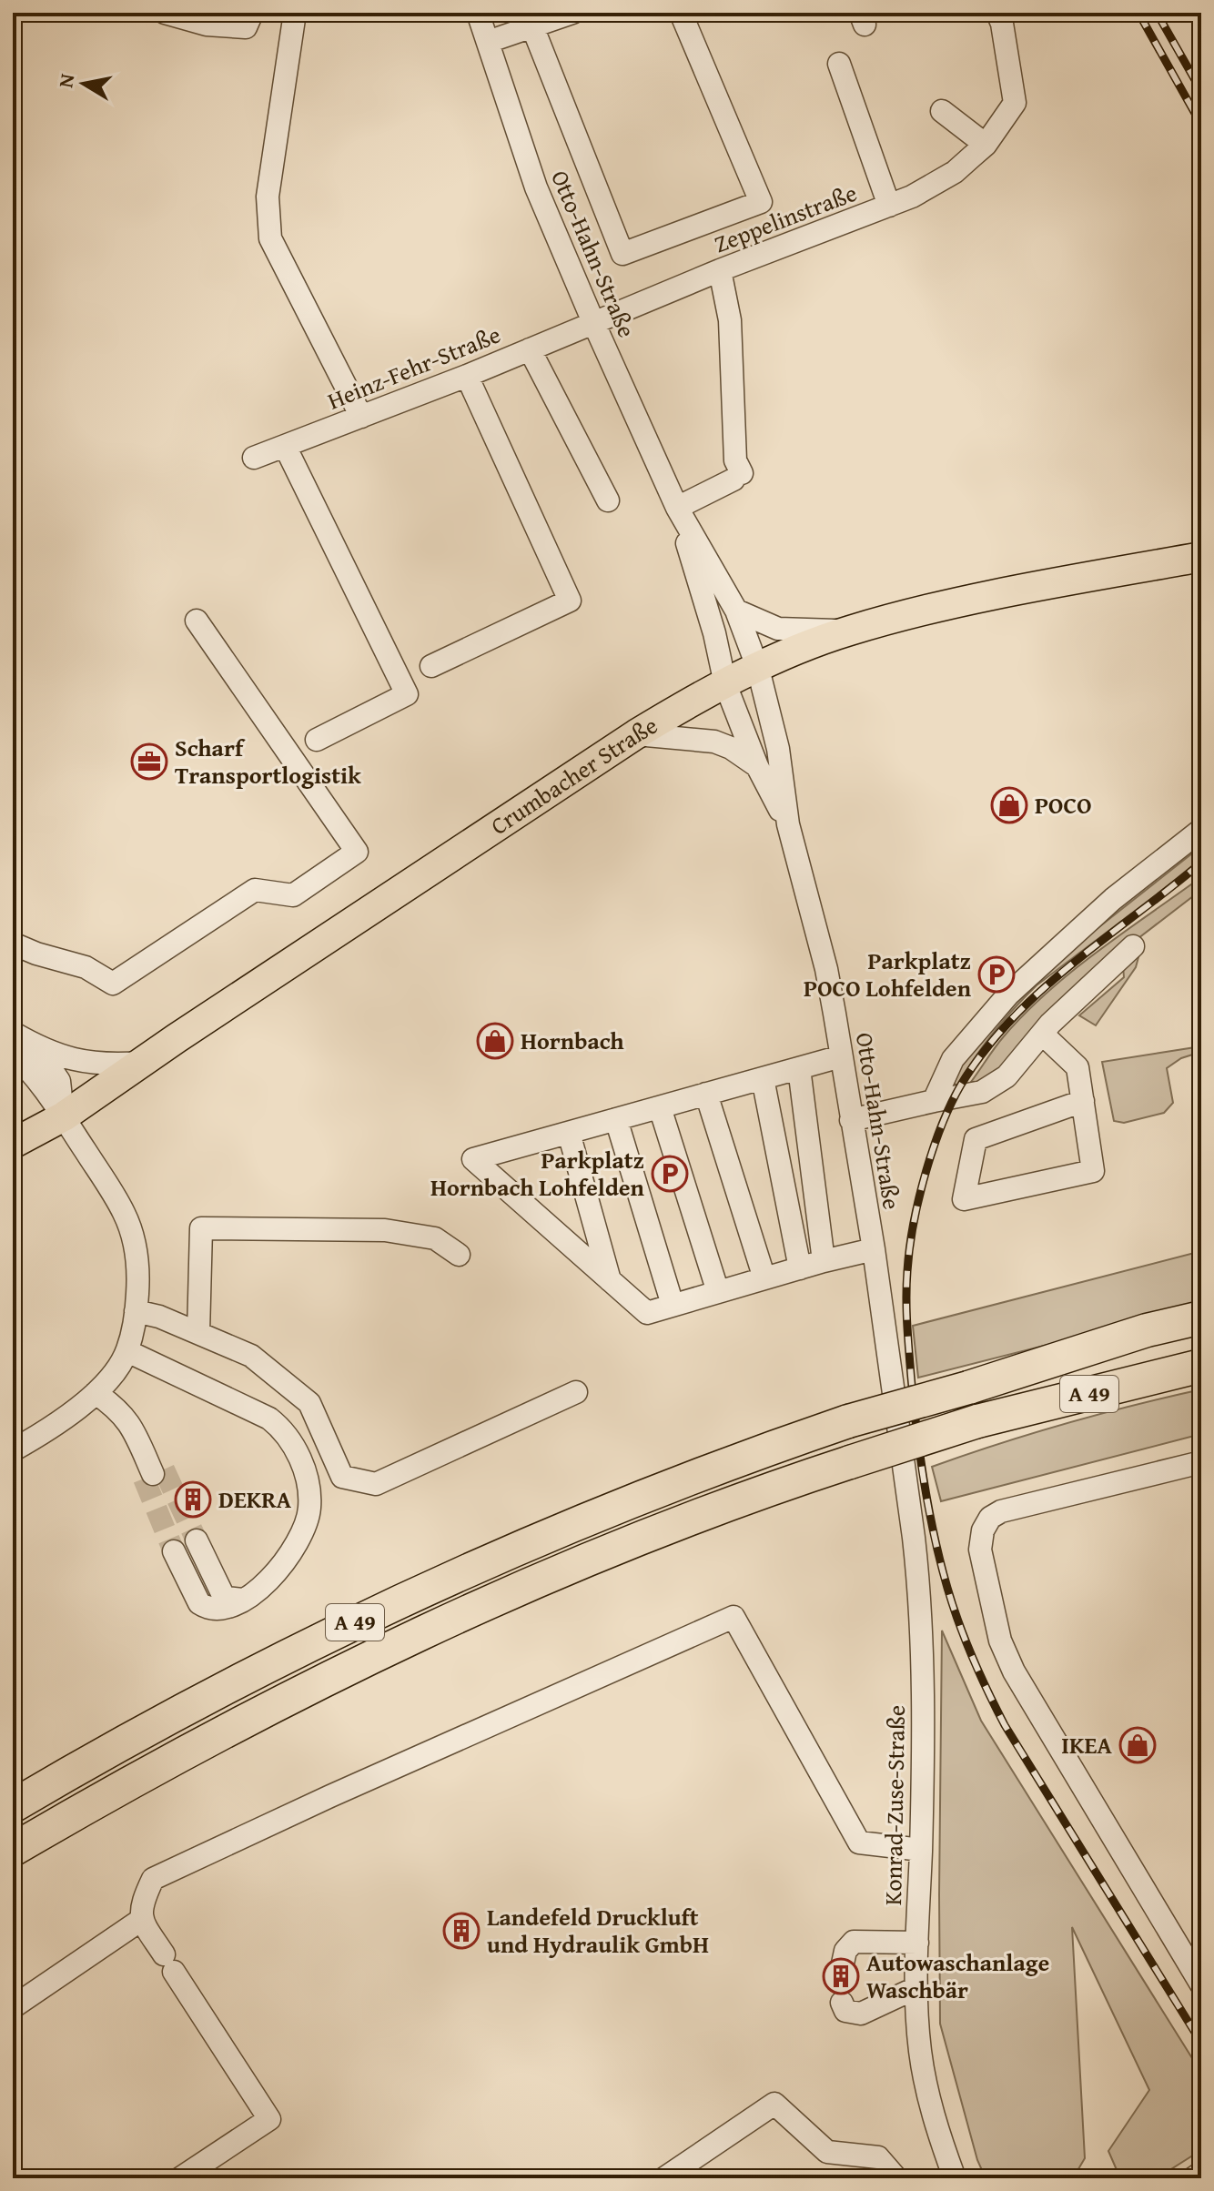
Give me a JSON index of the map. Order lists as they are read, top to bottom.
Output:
{
  "streets": {
    "highway": ["A 49"],
    "main road": ["Crumbacher Straße"],
    "street": [
      "Zeppelinstraße",
      "Otto-Hahn-Straße",
      "Heinz-Fehr-Straße",
      "Konrad-Zuse-Straße"
    ]
  },
  "crossings": [
    ["Zeppelinstraße", "Otto-Hahn-Straße"],
    ["Zeppelinstraße", "Heinz-Fehr-Straße"],
    ["Otto-Hahn-Straße", "Heinz-Fehr-Straße"],
    ["Otto-Hahn-Straße", "Crumbacher Straße"],
    ["Otto-Hahn-Straße", "Konrad-Zuse-Straße"]
  ],
  "places": {
    "office": ["Scharf Transportlogistik"],
    "shop": ["POCO", "Hornbach", "IKEA"],
    "parking": ["Parkplatz POCO Lohfelden", "Parkplatz Hornbach Lohfelden"],
    "building": ["DEKRA", "Landefeld Druckluft und Hydraulik GmbH", "Autowaschanlage Waschbär"]
  },
  "north": "left"
}
